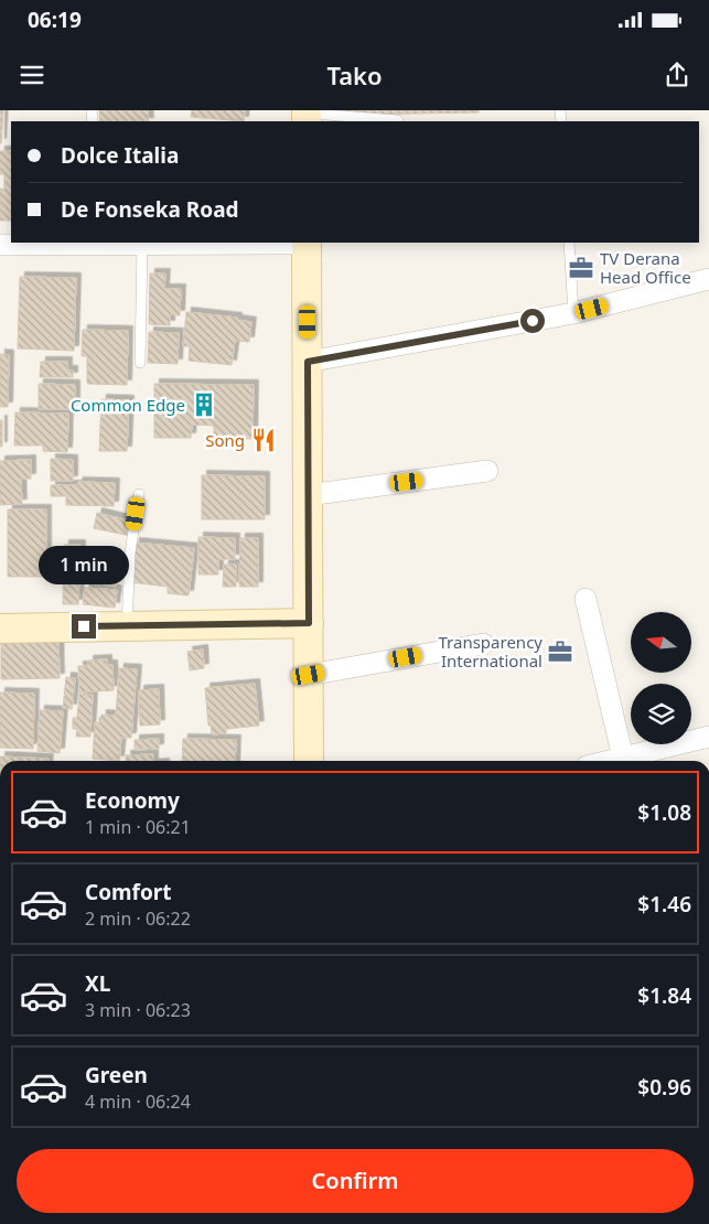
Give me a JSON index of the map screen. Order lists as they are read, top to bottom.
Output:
{
  "places": {
    "office": ["TV Derana Head Office", "Transparency International"],
    "building": ["Common Edge"],
    "restaurant": ["Song"]
  },
  "north": "left",
  "page": {
    "status": "06:19",
    "header": "Tako",
    "banner": ["Dolce Italia", "De Fonseka Road"],
    "bubble": "1 min",
    "list": [
      {
        "name": "Economy",
        "note": "1 min · 06:21",
        "value": "$1.08"
      },
      {
        "name": "Comfort",
        "note": "2 min · 06:22",
        "value": "$1.46"
      },
      {
        "name": "XL",
        "note": "3 min · 06:23",
        "value": "$1.84"
      },
      {
        "name": "Green",
        "note": "4 min · 06:24",
        "value": "$0.96"
      }
    ],
    "buttons": "Confirm"
  }
}
